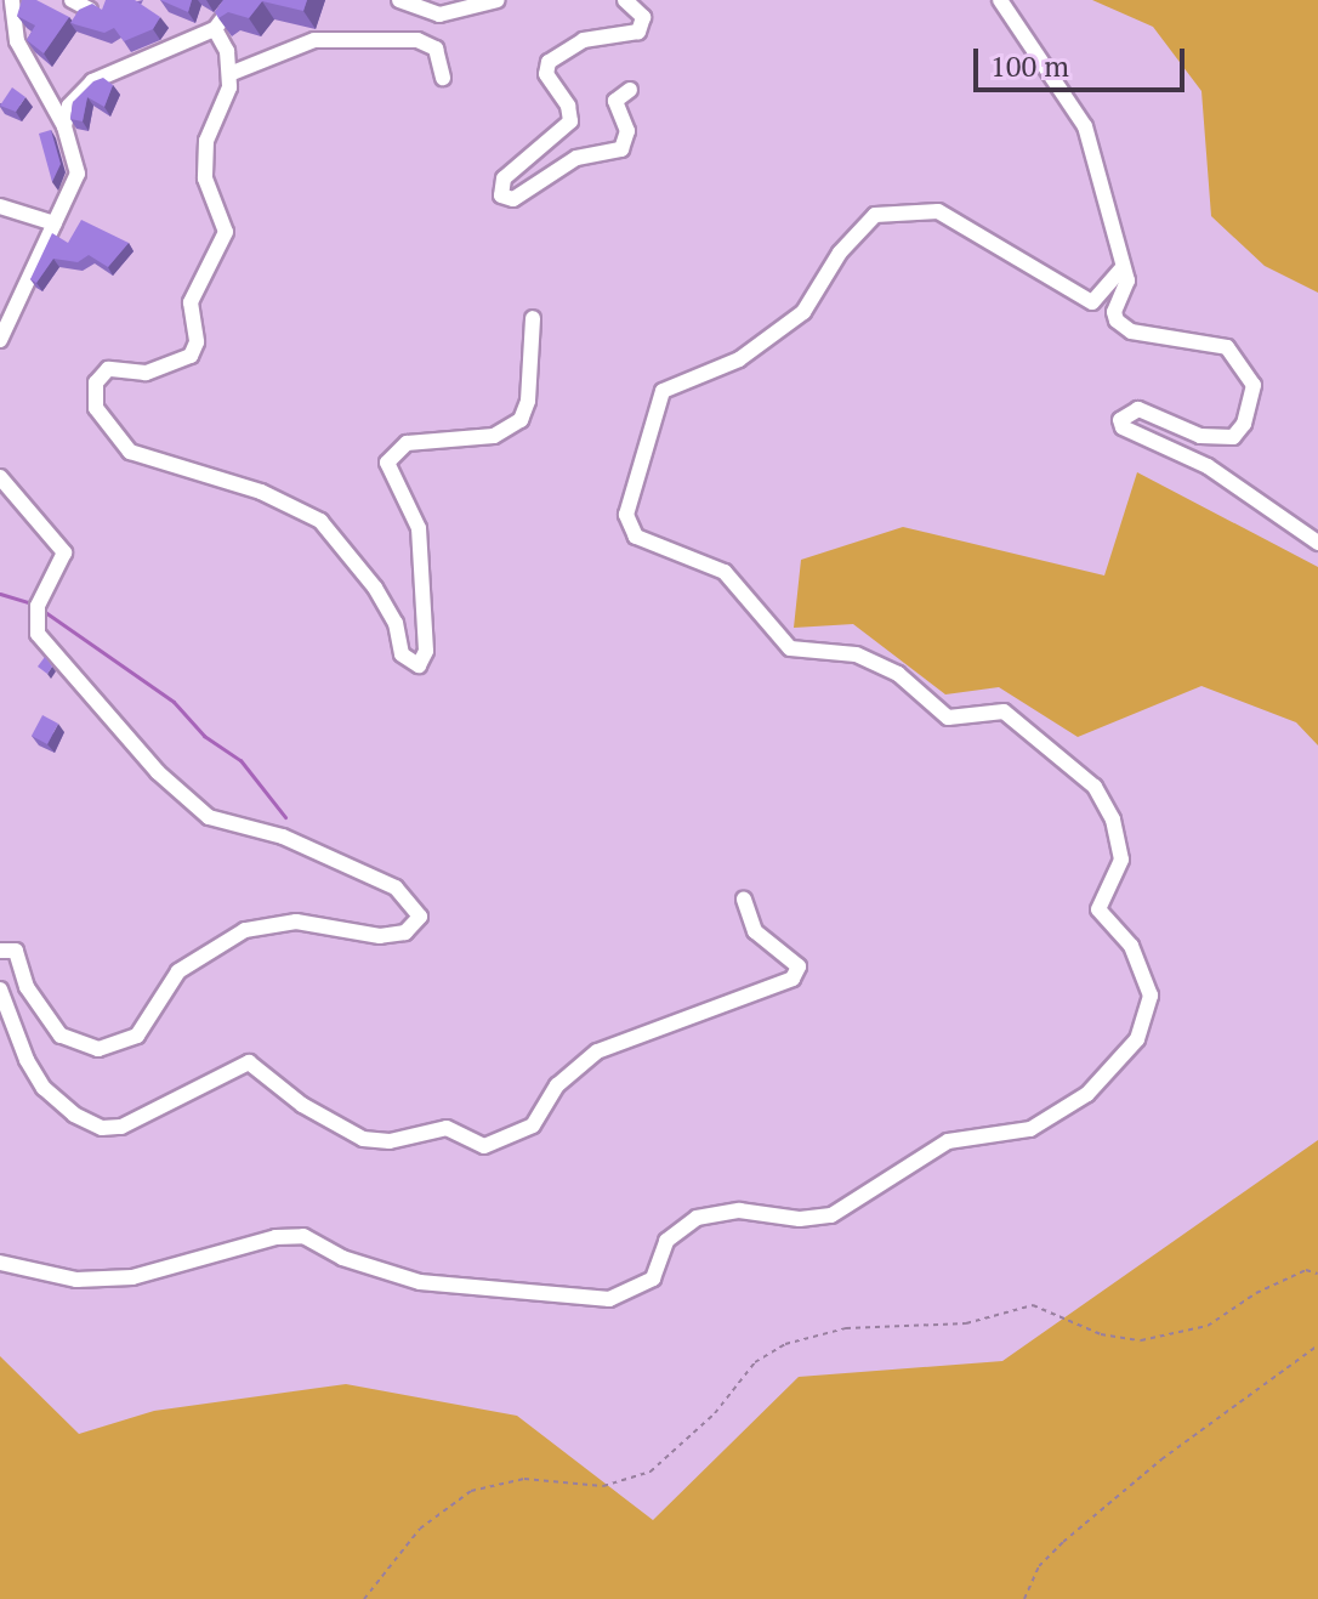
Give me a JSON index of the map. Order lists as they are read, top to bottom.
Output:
{
  "scale_bar": "100 m"
}
